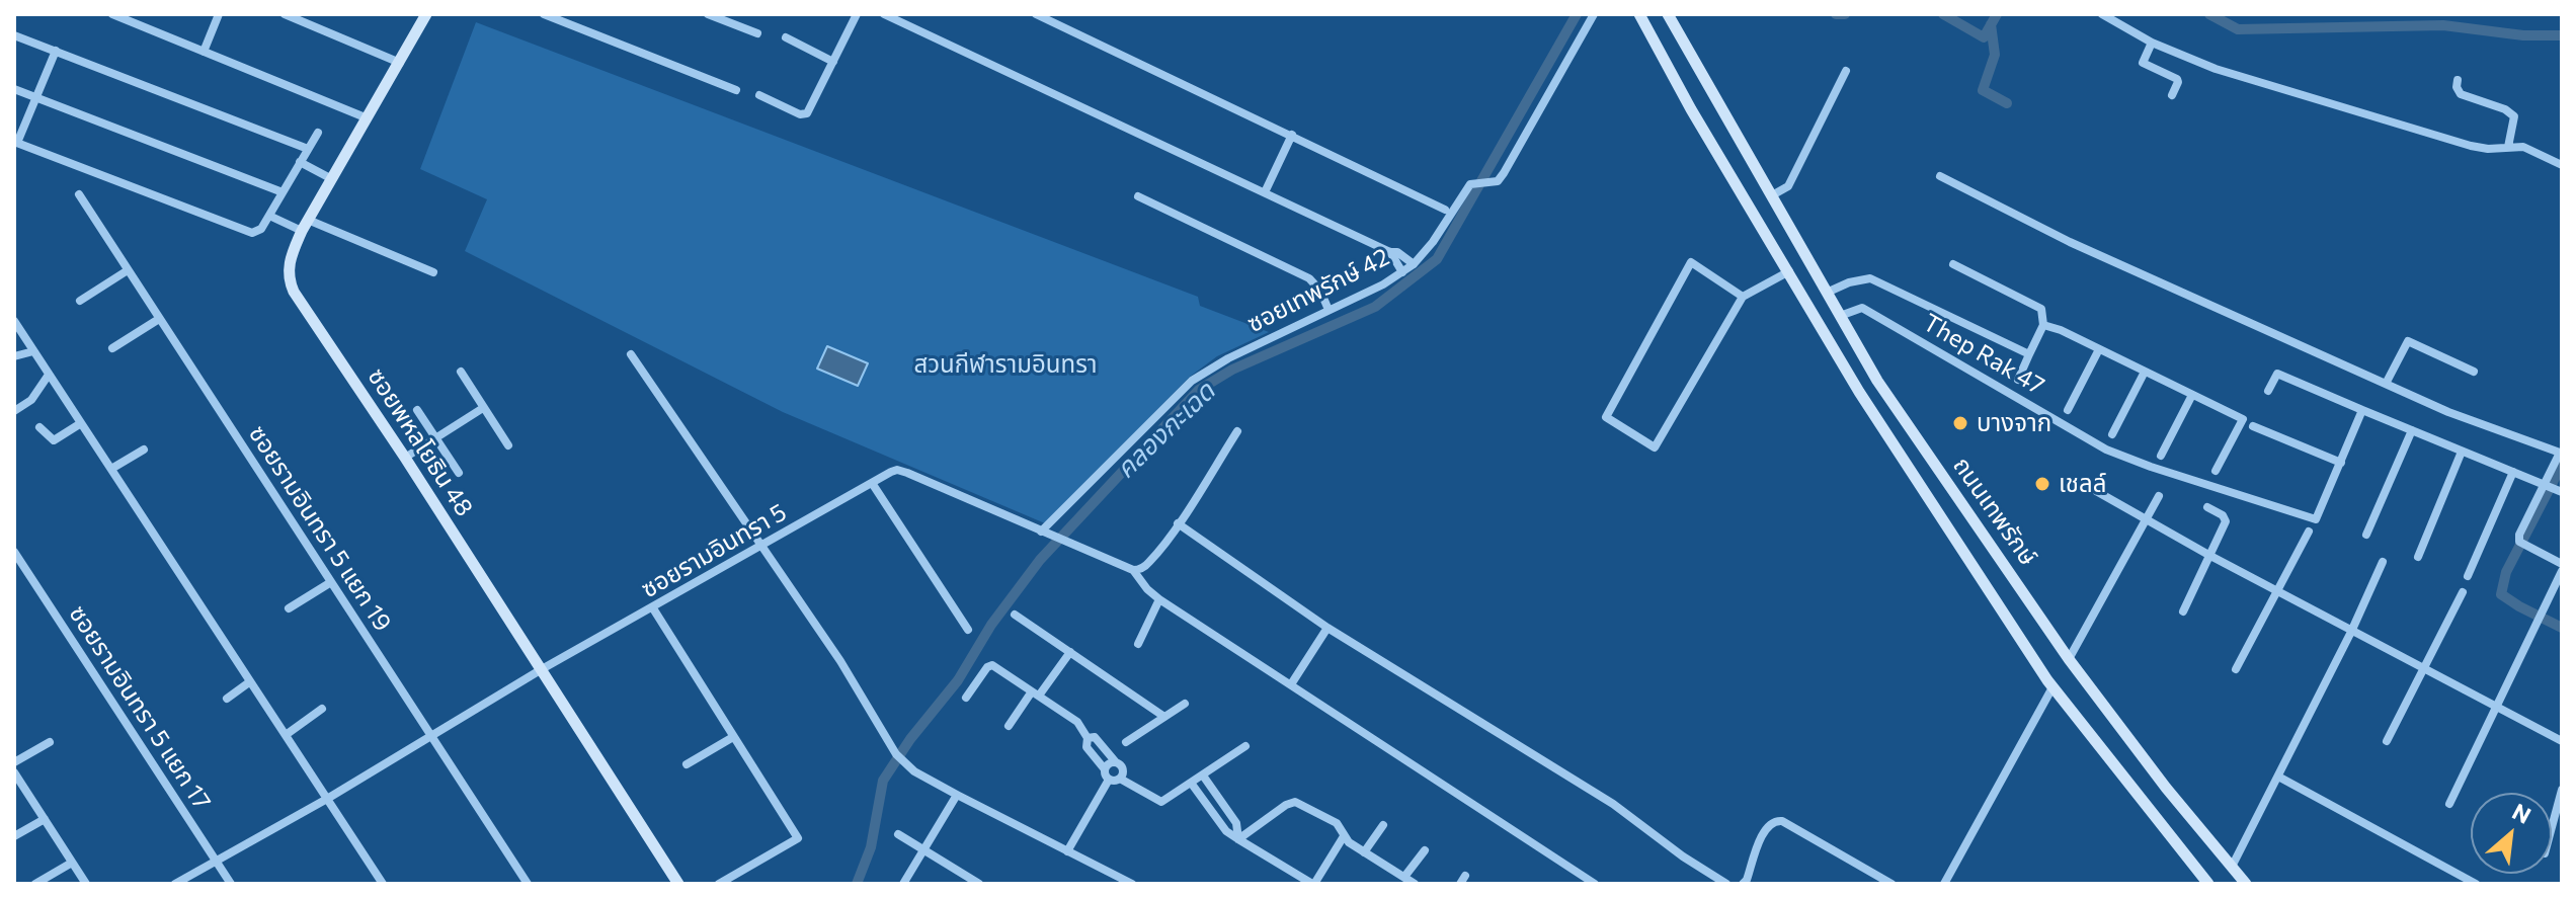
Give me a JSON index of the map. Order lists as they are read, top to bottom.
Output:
{
  "streets": {
    "main road": ["ซอยพหลโยธิน 48", "ถนนเทพรักษ์"],
    "street": [
      "ซอยเทพรักษ์ 42",
      "Thep Rak 47",
      "ซอยรามอินทรา 5 แยก 19",
      "ซอยรามอินทรา 5",
      "ซอยรามอินทรา 5 แยก 17"
    ]
  },
  "crossings": [
    ["ซอยเทพรักษ์ 42", "ซอยรามอินทรา 5"],
    ["Thep Rak 47", "ถนนเทพรักษ์"],
    ["ซอยพหลโยธิน 48", "ซอยรามอินทรา 5"],
    ["ซอยรามอินทรา 5 แยก 19", "ซอยรามอินทรา 5"],
    ["ซอยรามอินทรา 5", "ซอยรามอินทรา 5 แยก 17"]
  ],
  "water": ["คลองกะเฉด"],
  "parks": ["สวนกีฬารามอินทรา"],
  "places": ["บางจาก", "เชลล์"],
  "north": "top right"
}
